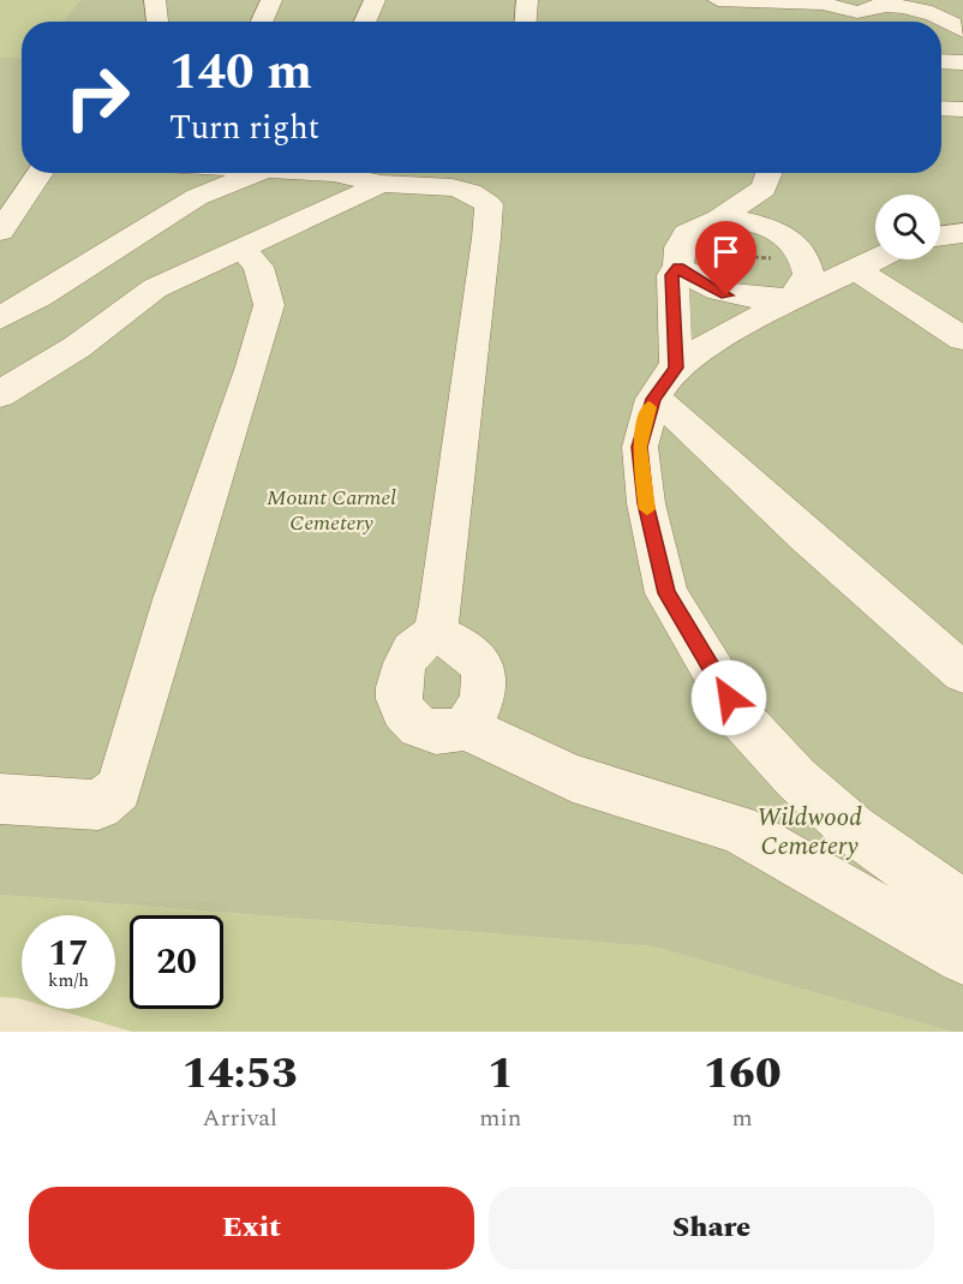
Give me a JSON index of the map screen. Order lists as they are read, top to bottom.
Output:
{
  "parks": ["Mount Carmel Cemetery", "Wildwood Cemetery"],
  "page": {
    "turn": ["140 m", "Turn right"],
    "speed": "17 km/h",
    "limit": "20",
    "eta": [
      "14:53",
      "Arrival",
      "1",
      "min",
      "160",
      "m"
    ],
    "buttons": ["Exit", "Share"]
  }
}
